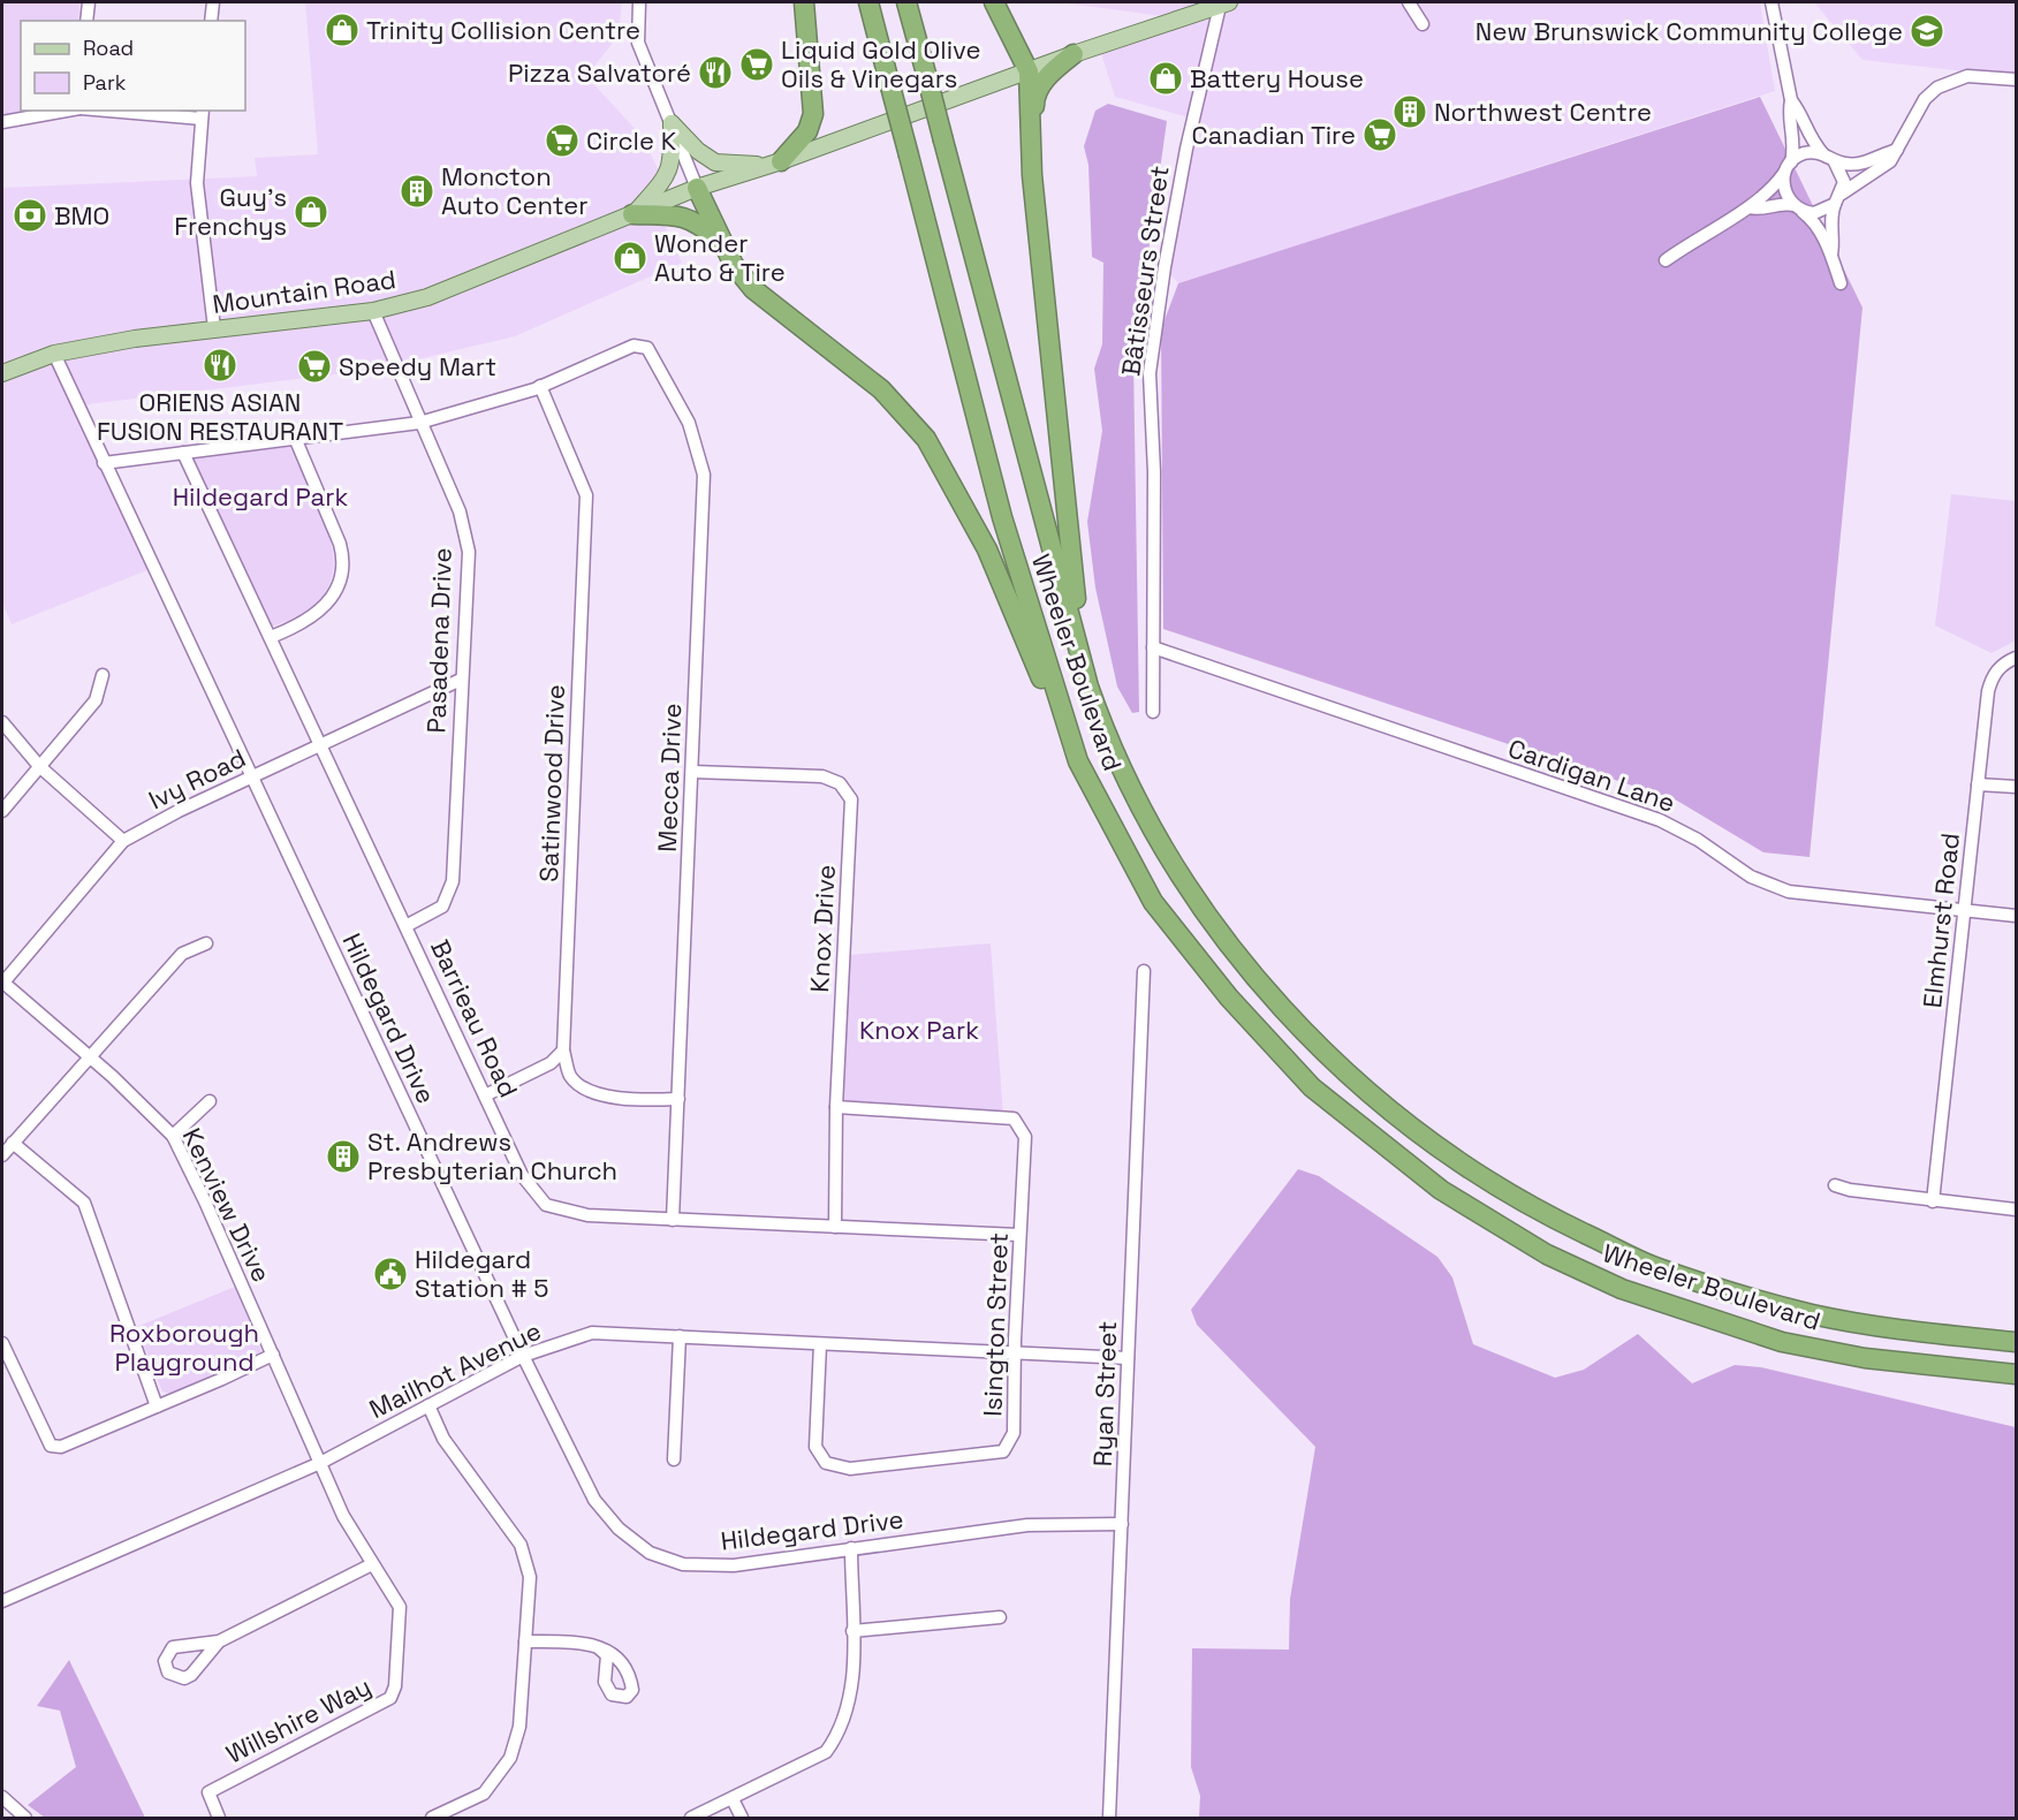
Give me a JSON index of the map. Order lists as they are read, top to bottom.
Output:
{
  "streets": {
    "highway": ["Wheeler Boulevard"],
    "main road": ["Mountain Road"],
    "street": [
      "Bâtisseurs Street",
      "Pasadena Drive",
      "Cardigan Lane",
      "Mecca Drive",
      "Ivy Road",
      "Satinwood Drive",
      "Elmhurst Road",
      "Knox Drive",
      "Hildegard Drive",
      "Barrieau Road",
      "Kenview Drive",
      "Isington Street",
      "Mailhot Avenue",
      "Ryan Street",
      "Willshire Way"
    ]
  },
  "crossings": [
    ["Bâtisseurs Street", "Mountain Road"],
    ["Bâtisseurs Street", "Cardigan Lane"],
    ["Mountain Road", "Pasadena Drive"],
    ["Mountain Road", "Hildegard Drive"],
    ["Pasadena Drive", "Ivy Road"],
    ["Pasadena Drive", "Barrieau Road"],
    ["Cardigan Lane", "Elmhurst Road"],
    ["Mecca Drive", "Satinwood Drive"],
    ["Mecca Drive", "Knox Drive"],
    ["Mecca Drive", "Barrieau Road"],
    ["Ivy Road", "Hildegard Drive"],
    ["Ivy Road", "Barrieau Road"],
    ["Ivy Road", "Kenview Drive"],
    ["Knox Drive", "Barrieau Road"],
    ["Knox Drive", "Isington Street"],
    ["Hildegard Drive", "Mailhot Avenue"],
    ["Hildegard Drive", "Ryan Street"],
    ["Barrieau Road", "Isington Street"],
    ["Kenview Drive", "Mailhot Avenue"],
    ["Kenview Drive", "Willshire Way"],
    ["Isington Street", "Mailhot Avenue"],
    ["Mailhot Avenue", "Ryan Street"],
    ["Mailhot Avenue", "Willshire Way"]
  ],
  "parks": ["Hildegard Park", "Knox Park", "Roxborough Playground"],
  "places": {
    "shop": [
      "Trinity Collision Centre",
      "Battery House",
      "Guy's Frenchys",
      "Wonder Auto & Tire"
    ],
    "school or university": ["New Brunswick Community College"],
    "supermarket": [
      "Liquid Gold Olive Oils & Vinegars",
      "Canadian Tire",
      "Circle K",
      "Speedy Mart"
    ],
    "restaurant": ["Pizza Salvatoré", "ORIENS ASIAN FUSION RESTAURANT"],
    "building": ["Northwest Centre", "Moncton Auto Center", "St. Andrews Presbyterian Church"],
    "bank": ["BMO"],
    "public building": ["Hildegard Station # 5"]
  },
  "legend": ["Road", "Park"]
}
